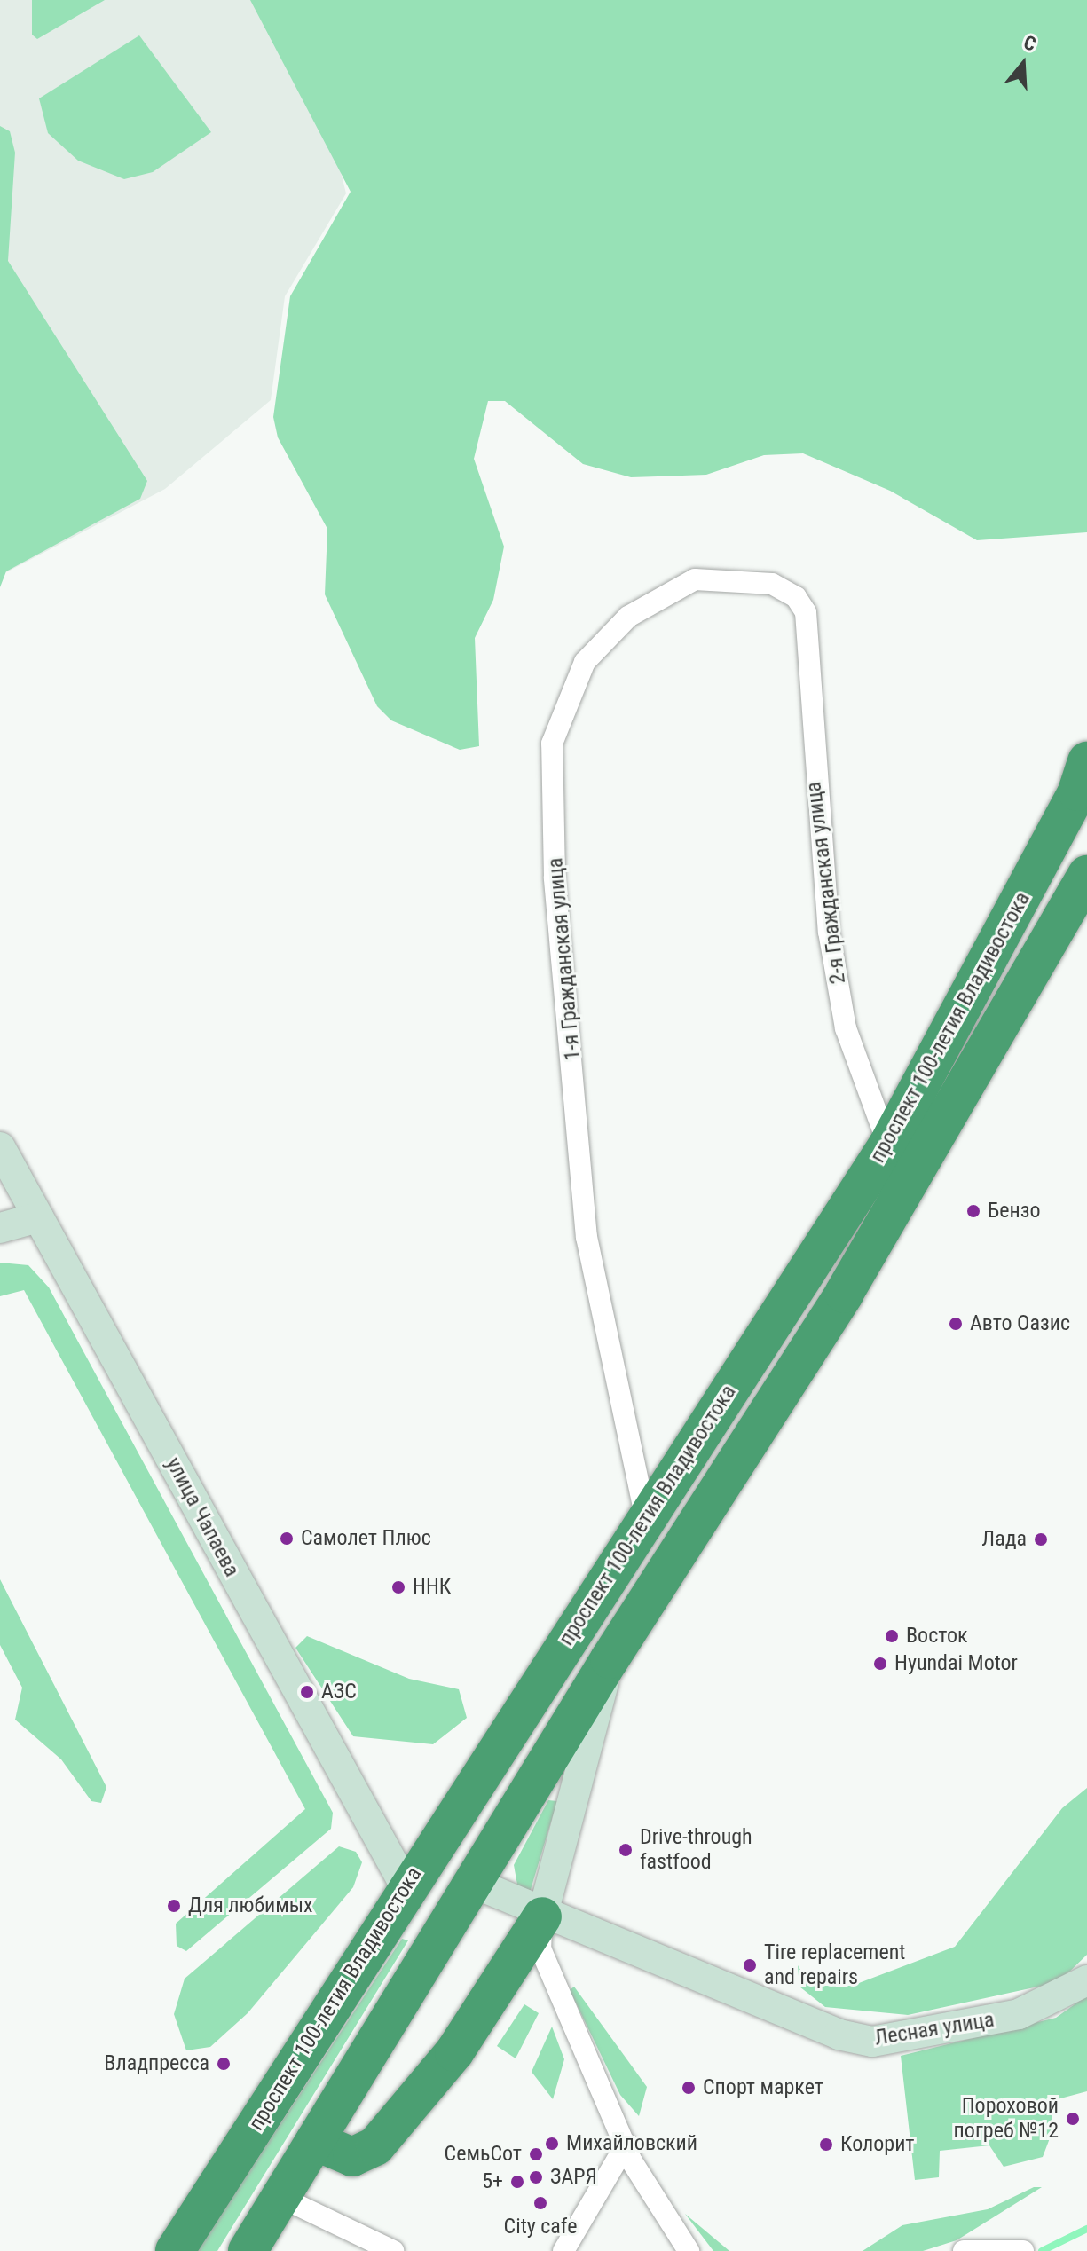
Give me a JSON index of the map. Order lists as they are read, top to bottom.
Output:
{
  "streets": {
    "highway": ["проспект 100-летия Владивостока"],
    "main road": ["улица Чапаева", "Лесная улица"],
    "street": ["2-я Гражданская улица", "1-я Гражданская улица"]
  },
  "crossings": [
    ["2-я Гражданская улица", "1-я Гражданская улица"],
    ["2-я Гражданская улица", "проспект 100-летия Владивостока"],
    ["1-я Гражданская улица", "проспект 100-летия Владивостока"],
    ["проспект 100-летия Владивостока", "улица Чапаева"],
    ["проспект 100-летия Владивостока", "Лесная улица"]
  ],
  "places": [
    "Бензо",
    "Авто Оазис",
    "Самолет Плюс",
    "Лада",
    "ННК",
    "Восток",
    "Hyundai Motor",
    "АЗС",
    "Drive-through fastfood",
    "Для любимых",
    "Tire replacement and repairs",
    "Владпресса",
    "Спорт маркет",
    "Пороховой погреб №12",
    "Михайловский",
    "Колорит",
    "СемьСот",
    "ЗАРЯ",
    "5+",
    "City cafe"
  ],
  "north": "top"
}
